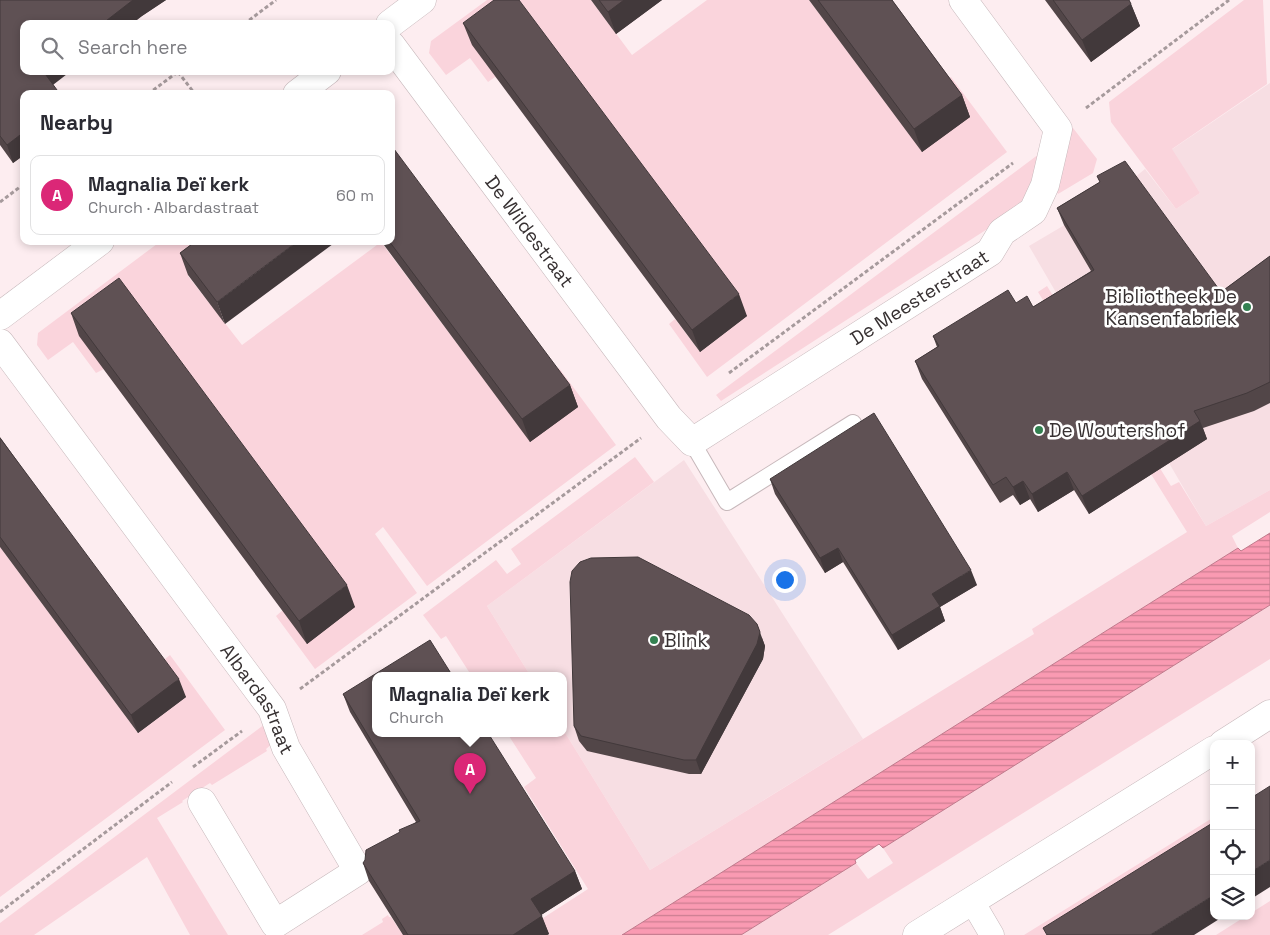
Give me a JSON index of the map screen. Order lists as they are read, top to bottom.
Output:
{
  "streets": {
    "street": ["De Wildestraat", "De Meesterstraat", "Albardastraat"]
  },
  "places": ["Bibliotheek De Kansenfabriek", "De Woutershof", "Blink"],
  "page": {
    "search": "Search here",
    "heading": "Nearby",
    "list": [
      {
        "mark": "A",
        "name": "Magnalia Deï kerk",
        "note": "Church · Albardastraat",
        "value": "60 m"
      }
    ],
    "popup": ["Magnalia Deï kerk", "Church"],
    "map_buttons": ["+", "−"],
    "pins": "A"
  }
}
